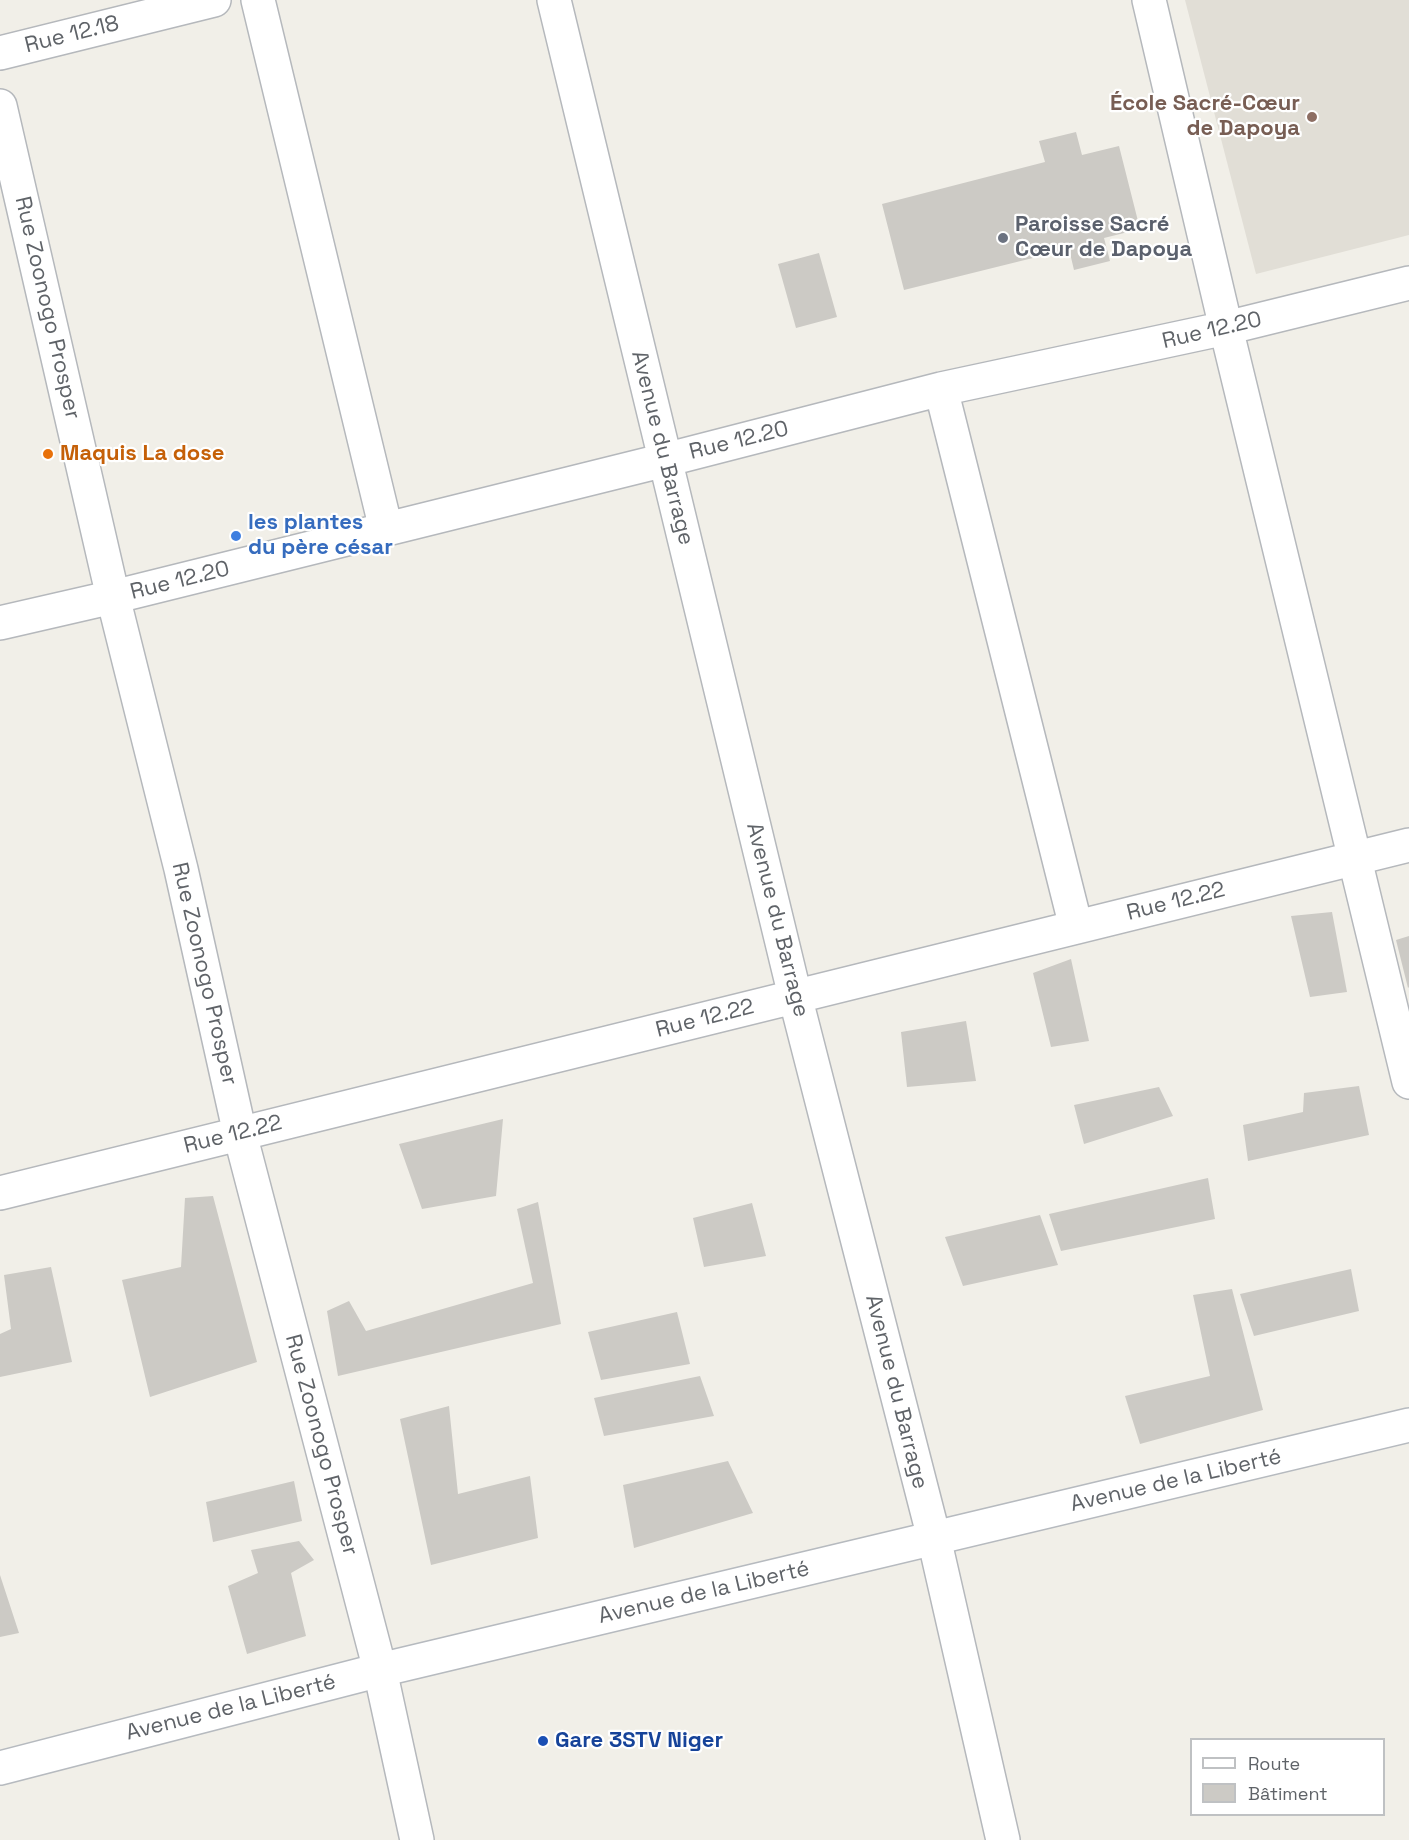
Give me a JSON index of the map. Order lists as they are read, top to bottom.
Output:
{
  "streets": {
    "street": [
      "Rue 12.18",
      "Rue Zoonogo Prosper",
      "Rue 12.20",
      "Avenue du Barrage",
      "Rue 12.22",
      "Avenue de la Liberté"
    ]
  },
  "crossings": [
    ["Rue Zoonogo Prosper", "Rue 12.20"],
    ["Rue Zoonogo Prosper", "Rue 12.22"],
    ["Rue Zoonogo Prosper", "Avenue de la Liberté"],
    ["Rue 12.20", "Avenue du Barrage"],
    ["Avenue du Barrage", "Rue 12.22"],
    ["Avenue du Barrage", "Avenue de la Liberté"]
  ],
  "places": [
    "École Sacré-Cœur de Dapoya",
    "Paroisse Sacré Cœur de Dapoya",
    "Maquis La dose",
    "les plantes du père césar",
    "Gare 3STV Niger"
  ],
  "legend": ["Route", "Bâtiment"]
}
